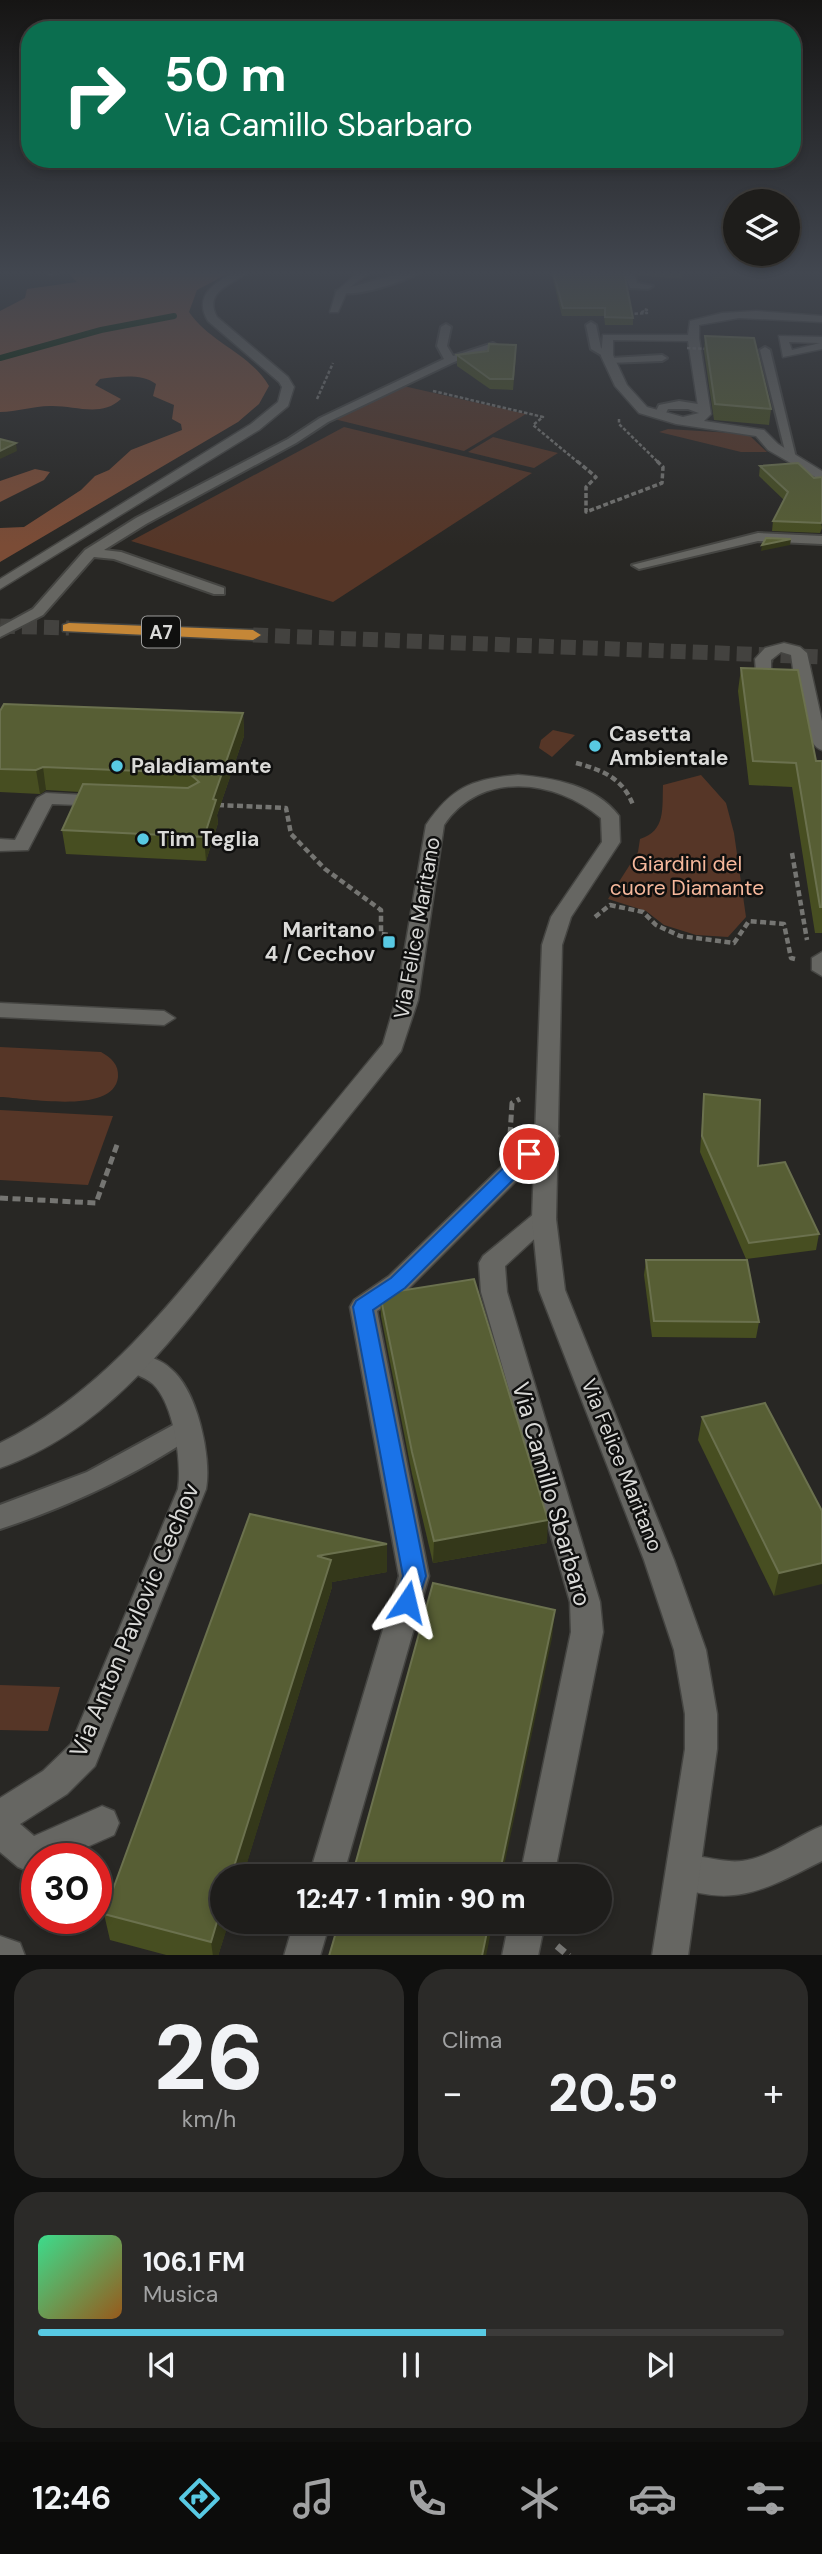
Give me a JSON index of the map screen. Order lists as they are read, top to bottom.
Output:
{
  "streets": {
    "highway": ["A7"],
    "street": ["Via Felice Maritano", "Via Camillo Sbarbaro", "Via Anton Pavlovic Cechov"]
  },
  "crossings": [
    ["Via Felice Maritano", "Via Camillo Sbarbaro"],
    ["Via Felice Maritano", "Via Anton Pavlovic Cechov"]
  ],
  "parks": ["Giardini del cuore Diamante"],
  "places": {
    "other": ["Casetta Ambientale", "Paladiamante", "Tim Teglia"],
    "transit": ["Maritano 4 / Cechov"]
  },
  "page": {
    "turn": ["50 m", "Via Camillo Sbarbaro"],
    "limit": "30",
    "trip": "12:47 · 1 min · 90 m",
    "tile": [
      ["26", "km/h"],
      "Clima"
    ],
    "heat": ["−", "20.5°", "+"],
    "song": ["106.1 FM", "Musica"],
    "tabs": "12:46"
  }
}
